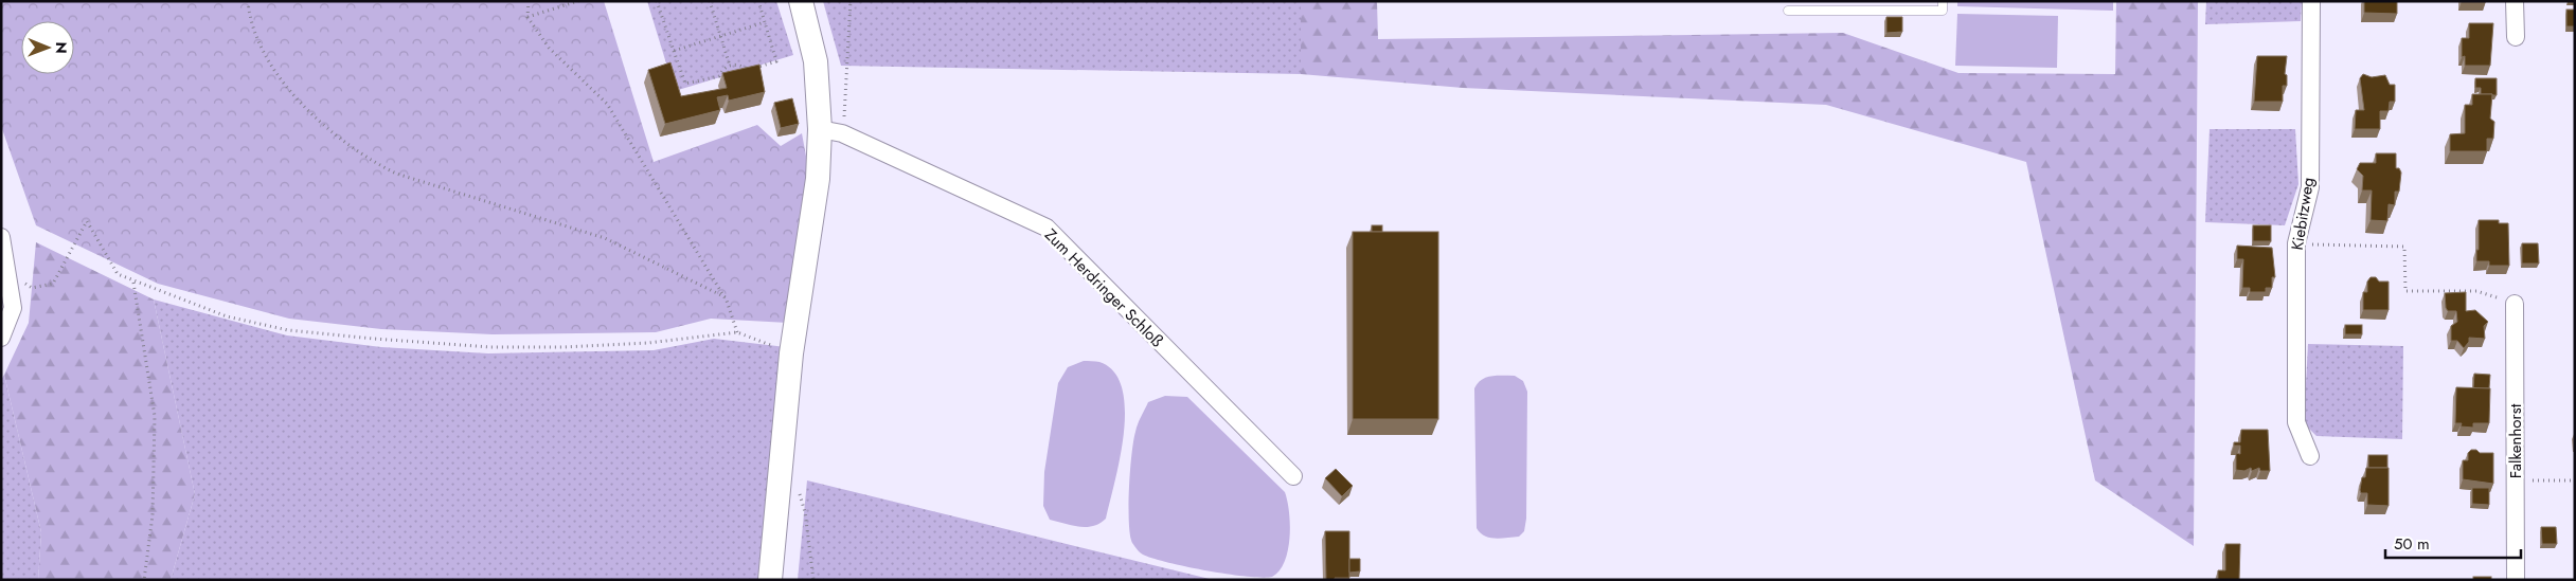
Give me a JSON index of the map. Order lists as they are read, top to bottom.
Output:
{
  "streets": {
    "street": ["Kiebitzweg", "Zum Herdringer Schloß", "Falkenhorst"]
  },
  "scale_bar": "50 m",
  "north": "right"
}
